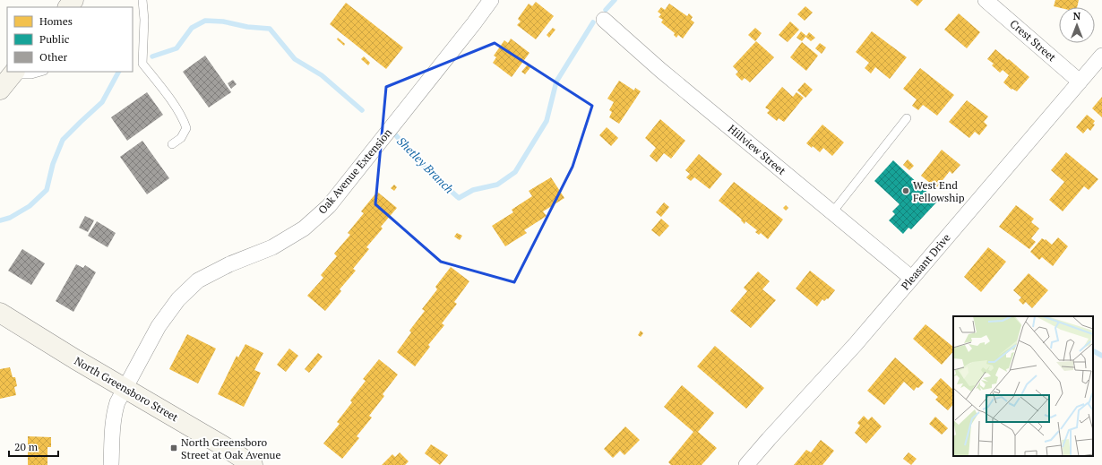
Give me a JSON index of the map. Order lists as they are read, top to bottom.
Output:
{
  "streets": {
    "main road": ["North Greensboro Street"],
    "street": [
      "Crest Street",
      "Hillview Street",
      "Oak Avenue Extension",
      "Pleasant Drive"
    ]
  },
  "crossings": [
    ["Crest Street", "Pleasant Drive"],
    ["Hillview Street", "Pleasant Drive"],
    ["Oak Avenue Extension", "North Greensboro Street"]
  ],
  "water": ["Shetley Branch"],
  "places": {
    "other": ["West End Fellowship"],
    "transit": ["North Greensboro Street at Oak Avenue"]
  },
  "legend": ["Homes", "Public", "Other"],
  "scale_bar": "20 m",
  "north": "top"
}
